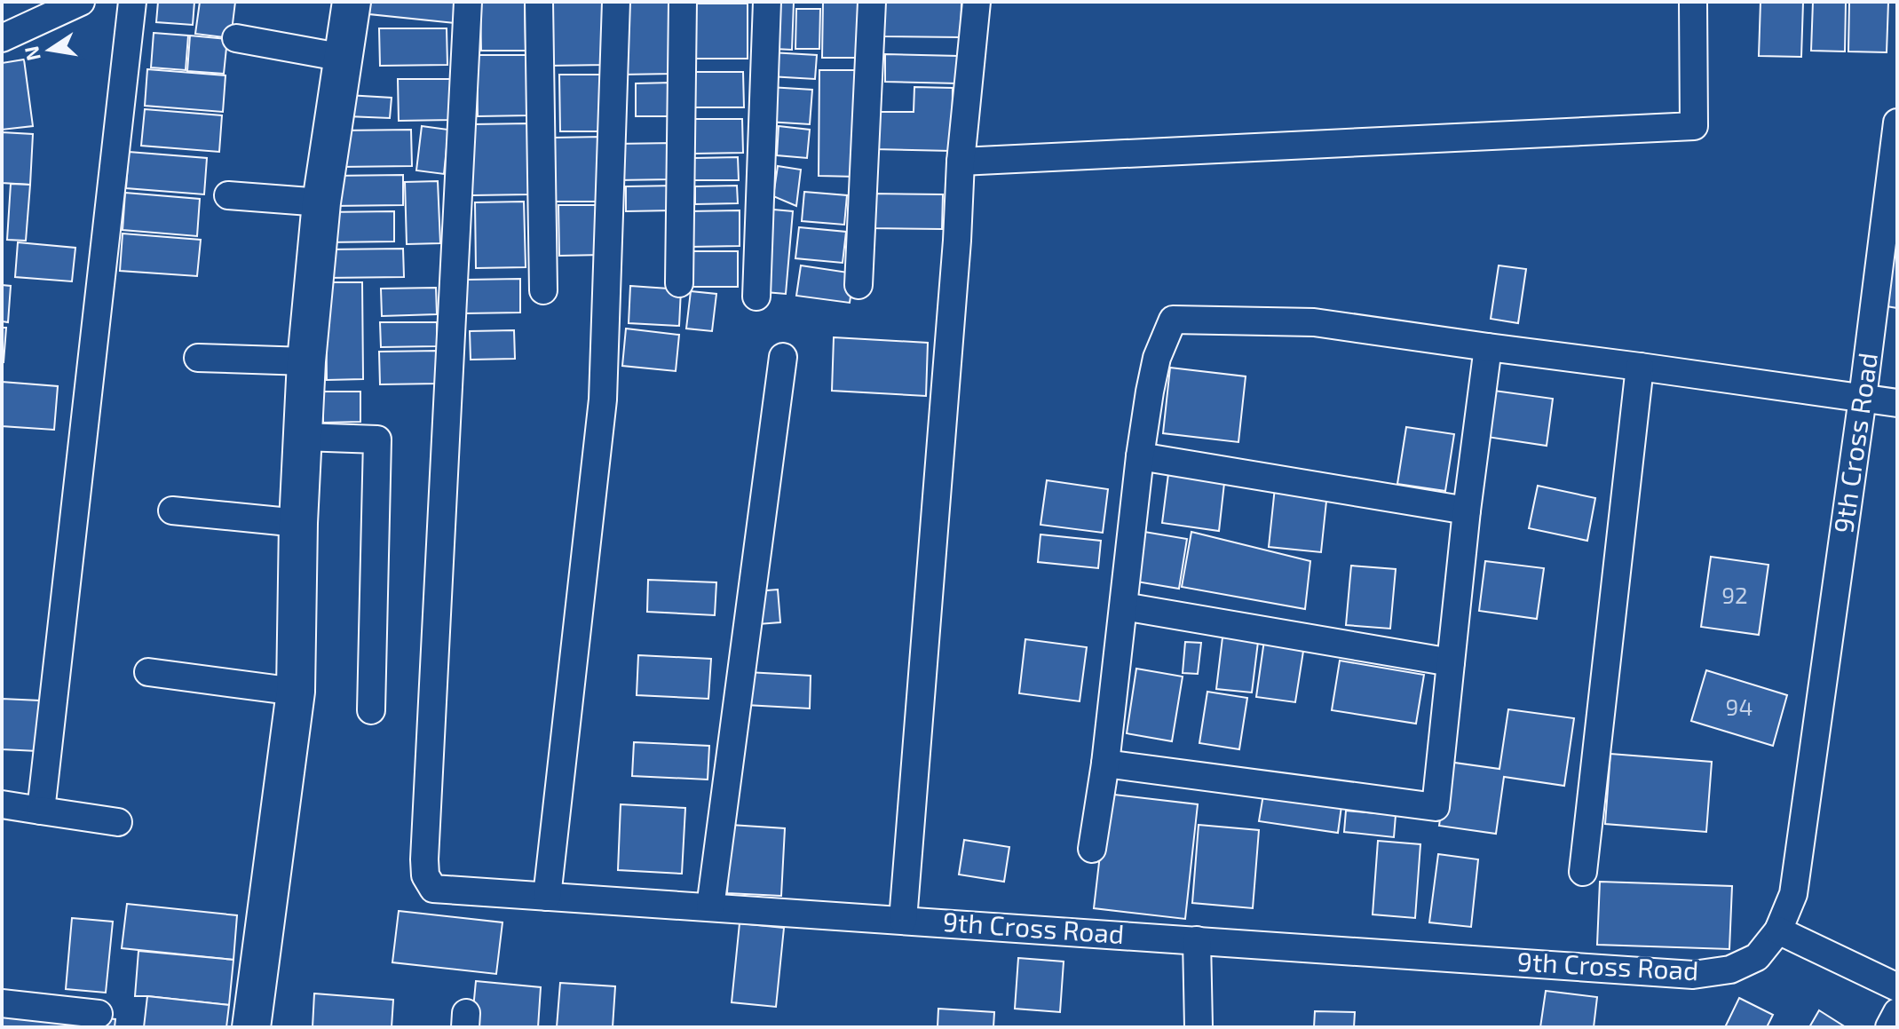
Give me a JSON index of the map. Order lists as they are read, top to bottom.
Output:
{
  "streets": {
    "street": ["9th Cross Road"]
  },
  "house_numbers": ["92", "94"],
  "north": "left"
}
